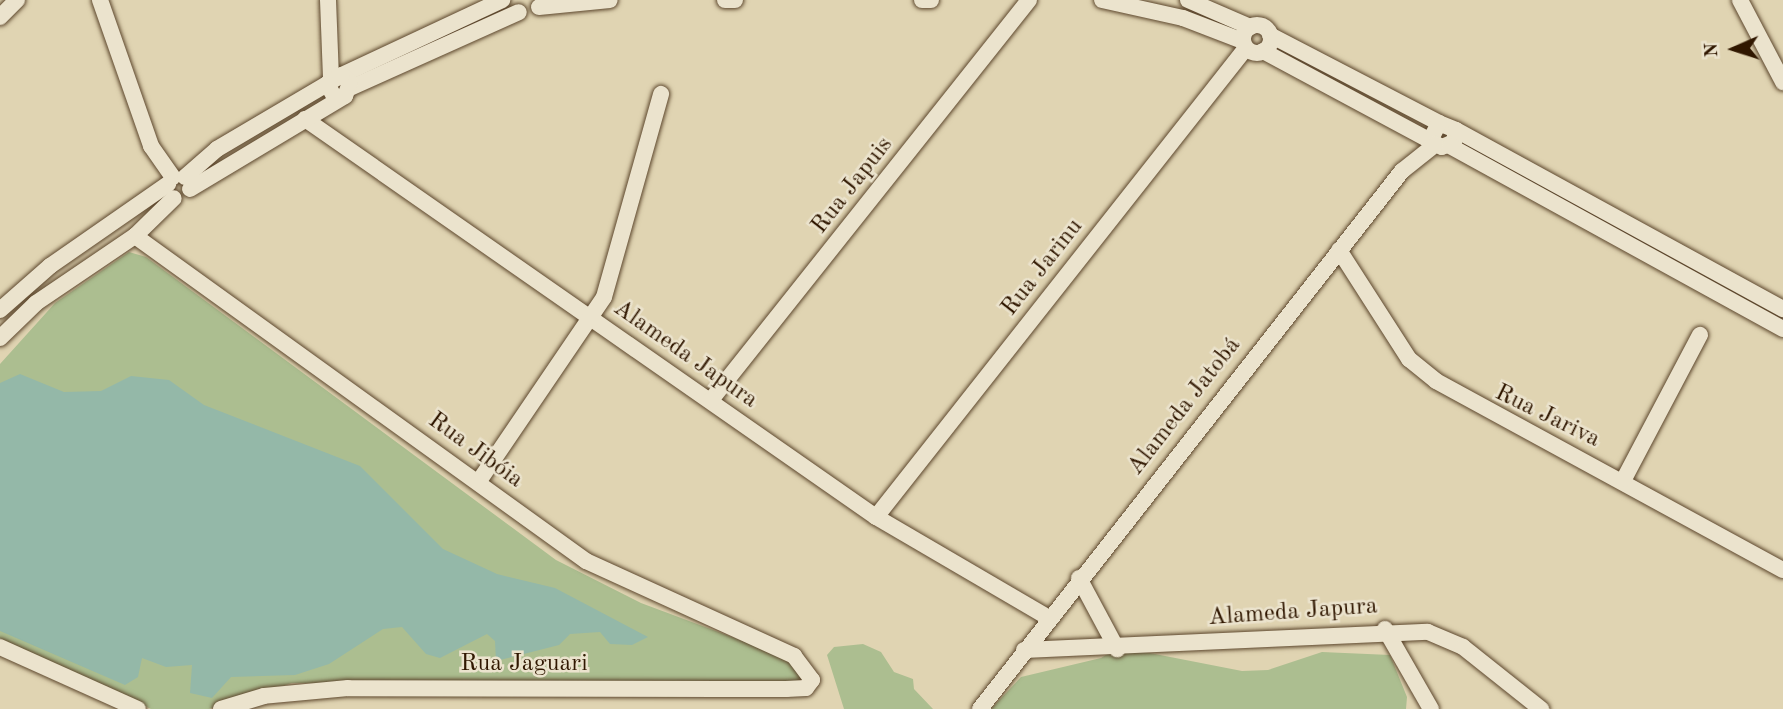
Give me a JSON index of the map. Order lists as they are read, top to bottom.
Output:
{
  "streets": {
    "street": [
      "Rua Japuis",
      "Rua Jarinu",
      "Alameda Japura",
      "Alameda Jatobá",
      "Rua Jariva",
      "Rua Jibóia",
      "Rua Jaguari"
    ]
  },
  "crossings": [
    ["Rua Japuis", "Alameda Japura"],
    ["Rua Jarinu", "Alameda Japura"],
    ["Alameda Japura", "Alameda Jatobá"],
    ["Alameda Jatobá", "Rua Jariva"],
    ["Rua Jibóia", "Rua Jaguari"]
  ],
  "north": "left"
}
